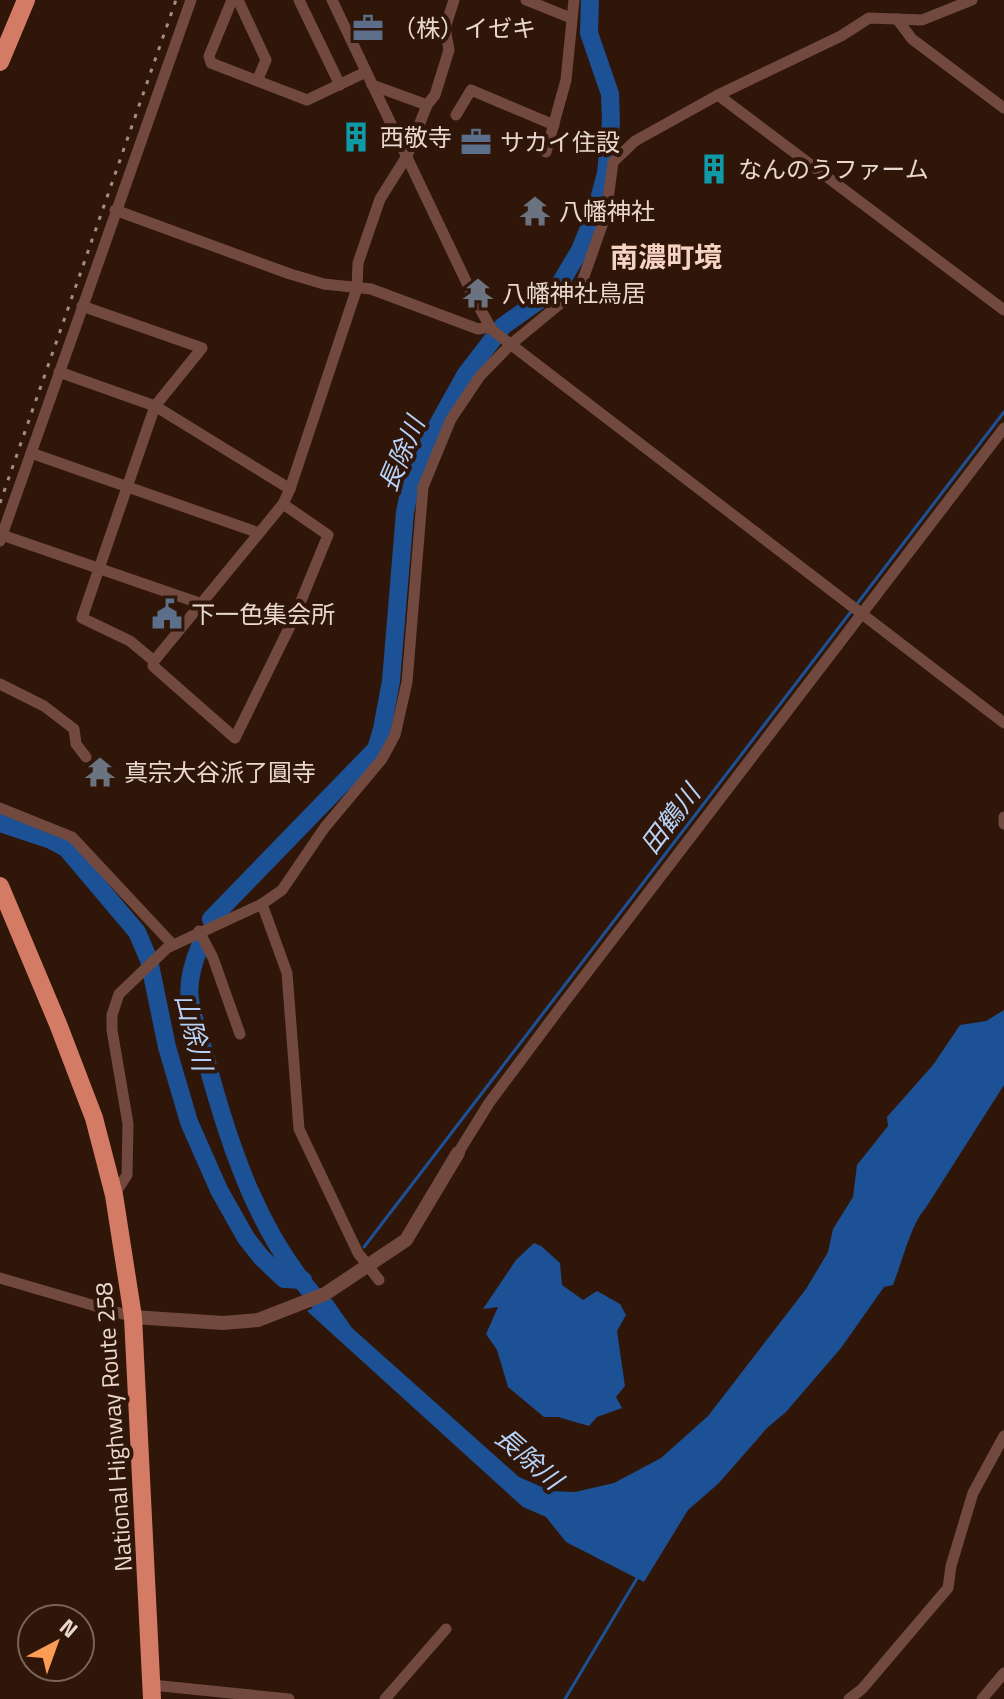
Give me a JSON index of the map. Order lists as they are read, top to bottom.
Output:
{
  "streets": {
    "highway": ["National Highway Route 258"]
  },
  "districts": ["南濃町境"],
  "water": ["長除川", "田鶴川", "山除川"],
  "places": {
    "office": ["（株）イゼキ", "サカイ住設"],
    "building": ["西敬寺", "なんのうファーム"],
    "temple": ["八幡神社", "八幡神社鳥居", "真宗大谷派了圓寺"],
    "public building": ["下一色集会所"]
  },
  "north": "top right"
}
